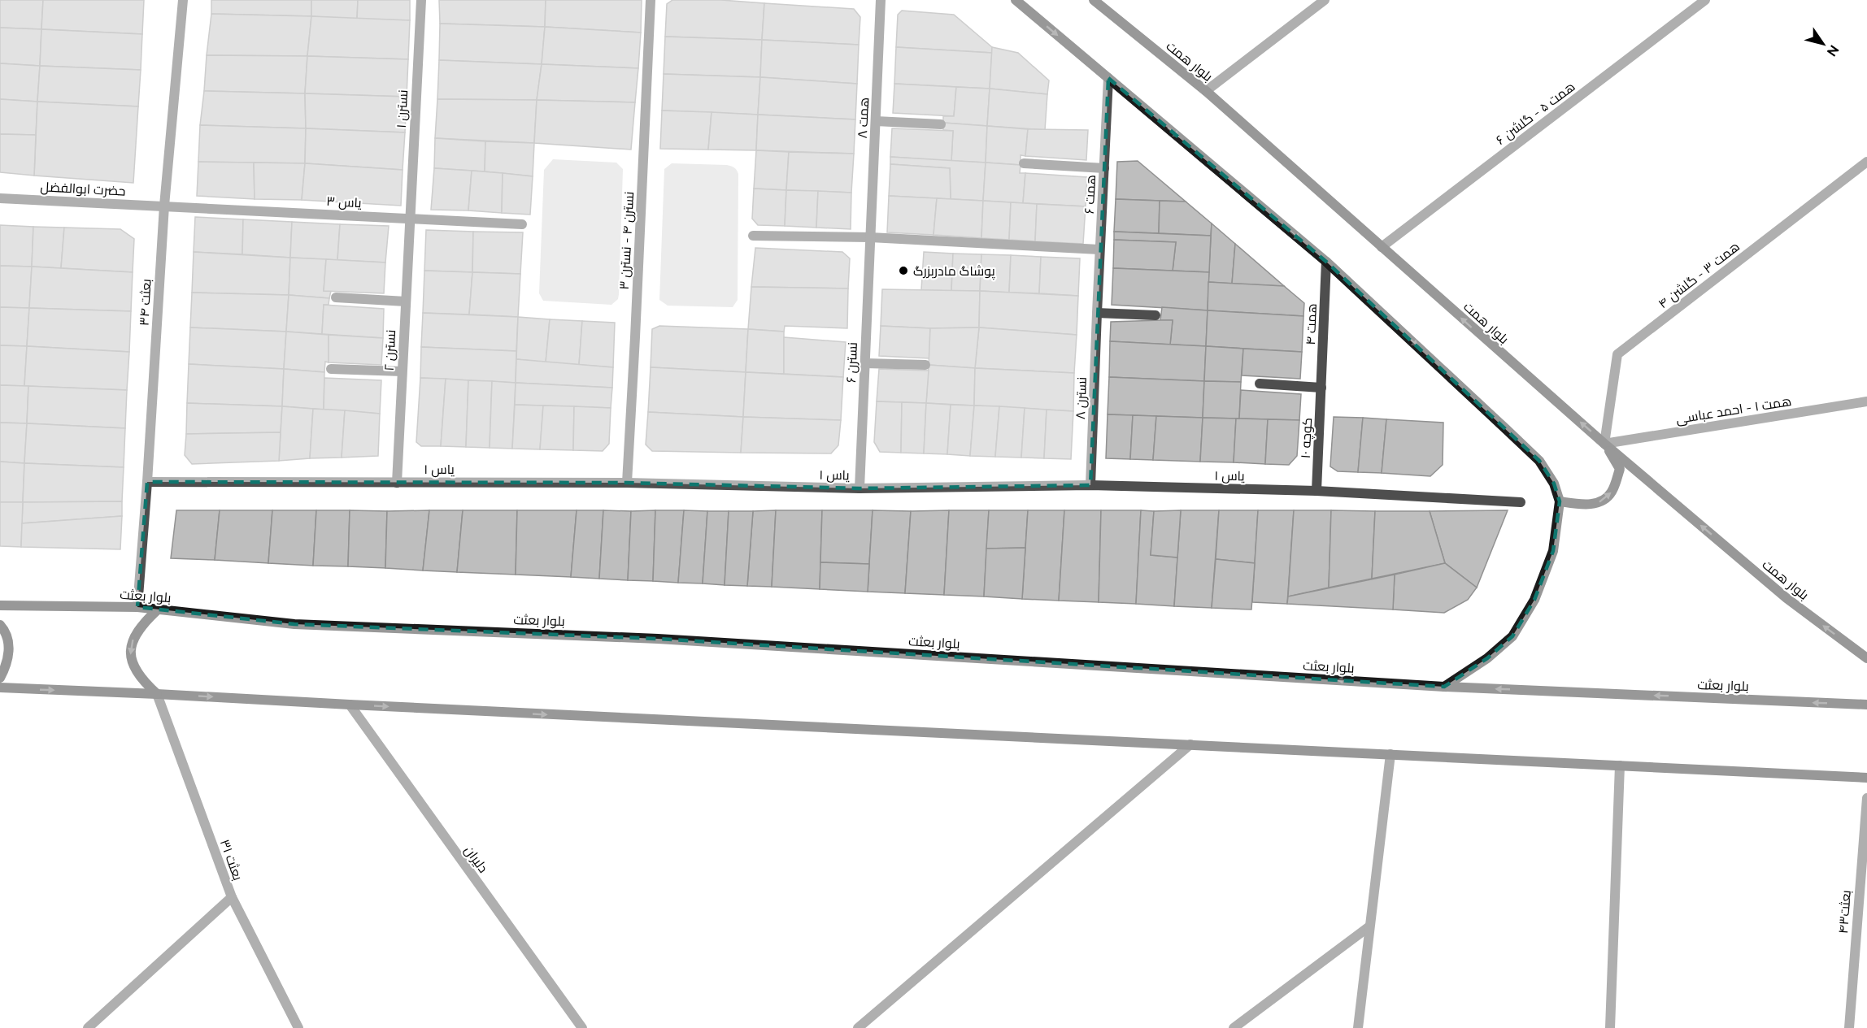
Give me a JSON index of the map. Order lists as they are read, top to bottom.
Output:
{
  "streets": {
    "main road": ["بلوار همت", "بلوار بعثت"],
    "street": [
      "نسترن ۱",
      "همت ۵ - گلشن ۶",
      "همت ۸",
      "حضرت ابوالفضل",
      "همت ۶",
      "یاس ۳",
      "نسترن ۴ - نسترن ۳",
      "همت ۳ - گلشن ۴",
      "بعثت ۳۴",
      "همت ۴",
      "نسترن ۲",
      "نسترن ۶",
      "نسترن ۸",
      "همت ۱ - احمد عباسی",
      "کوچه ۱۰",
      "یاس ۱",
      "دلیران",
      "بعثت ۳۱",
      "بعثت۴۳"
    ]
  },
  "crossings": [
    ["بلوار همت", "همت ۵ - گلشن ۶"],
    ["بلوار همت", "همت ۳ - گلشن ۴"],
    ["بلوار همت", "همت ۱ - احمد عباسی"],
    ["نسترن ۱", "یاس ۳"],
    ["نسترن ۱", "نسترن ۲"],
    ["همت ۸", "نسترن ۶"],
    ["حضرت ابوالفضل", "یاس ۳"],
    ["حضرت ابوالفضل", "بعثت ۳۴"],
    ["همت ۶", "نسترن ۸"],
    ["یاس ۳", "بعثت ۳۴"],
    ["یاس ۳", "نسترن ۲"],
    ["نسترن ۴ - نسترن ۳", "یاس ۱"],
    ["همت ۳ - گلشن ۴", "همت ۱ - احمد عباسی"],
    ["بعثت ۳۴", "یاس ۱"],
    ["بعثت ۳۴", "بلوار بعثت"],
    ["همت ۴", "کوچه ۱۰"],
    ["نسترن ۲", "یاس ۱"],
    ["نسترن ۶", "یاس ۱"],
    ["نسترن ۸", "یاس ۱"],
    ["کوچه ۱۰", "یاس ۱"]
  ],
  "places": ["پوشاگ مادربزرگ"],
  "north": "bottom right"
}
